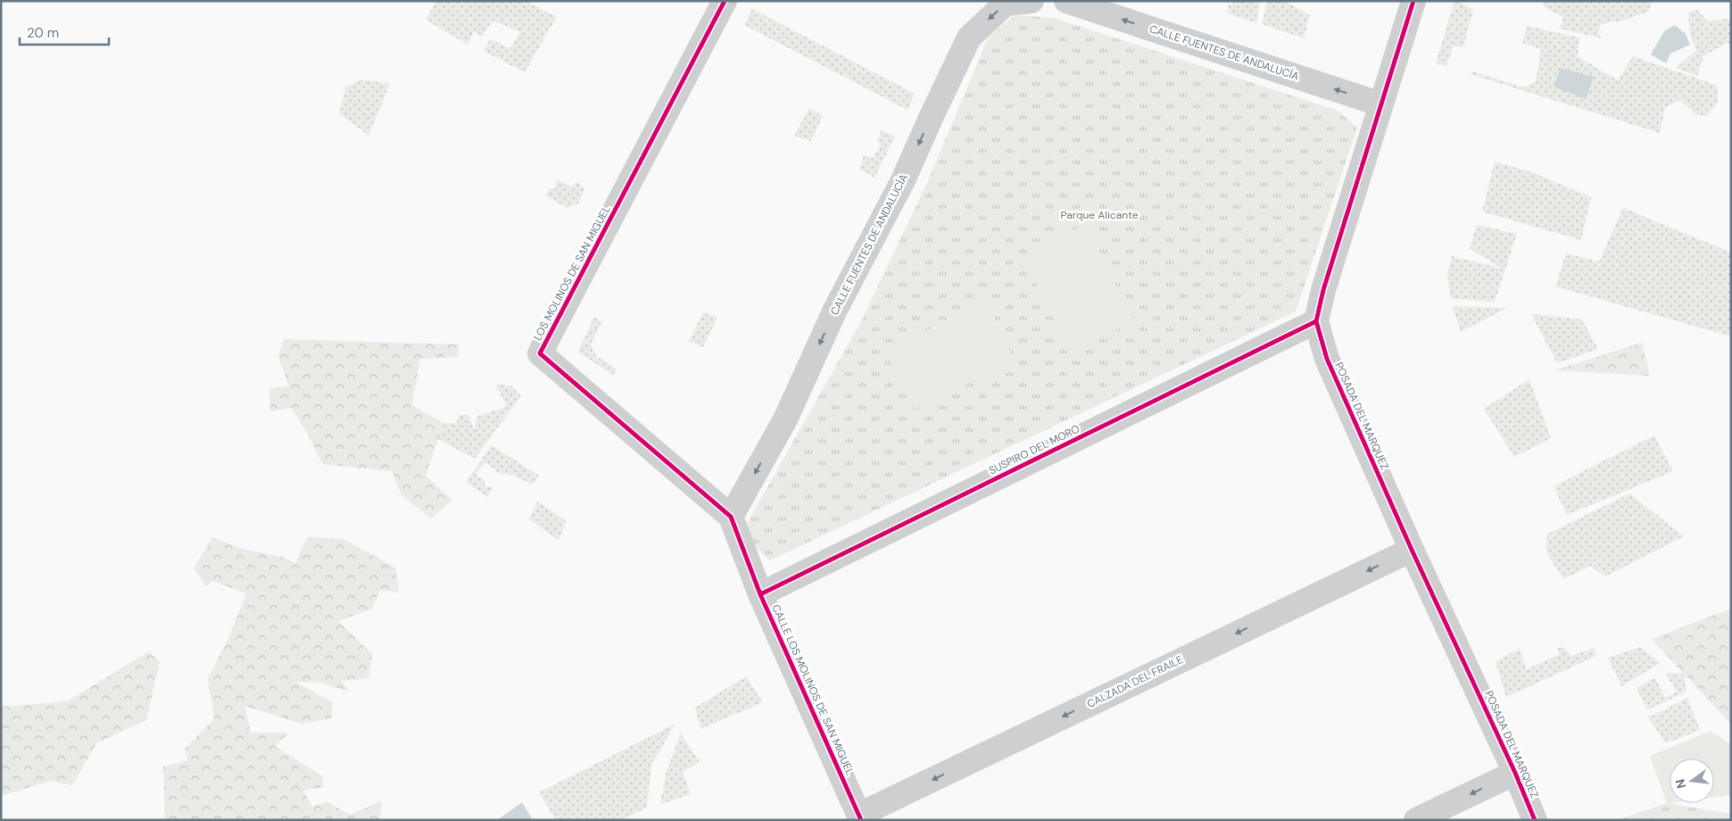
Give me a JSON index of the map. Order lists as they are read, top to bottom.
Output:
{
  "streets": {
    "street": [
      "CALLE FUENTES DE ANDALUCÍA",
      "LOS MOLINOS DE SAN MIGUEL",
      "POSADA DEL MARQUEZ",
      "SUSPIRO DEL MORO",
      "CALZADA DEL FRAILE",
      "CALLE LOS MOLINOS DE SAN MIGUEL"
    ]
  },
  "crossings": [
    ["CALLE FUENTES DE ANDALUCÍA", "LOS MOLINOS DE SAN MIGUEL"],
    ["CALLE FUENTES DE ANDALUCÍA", "POSADA DEL MARQUEZ"],
    ["CALLE FUENTES DE ANDALUCÍA", "CALLE LOS MOLINOS DE SAN MIGUEL"],
    ["LOS MOLINOS DE SAN MIGUEL", "CALLE LOS MOLINOS DE SAN MIGUEL"],
    ["POSADA DEL MARQUEZ", "SUSPIRO DEL MORO"],
    ["POSADA DEL MARQUEZ", "CALZADA DEL FRAILE"],
    ["SUSPIRO DEL MORO", "CALLE LOS MOLINOS DE SAN MIGUEL"],
    ["CALZADA DEL FRAILE", "CALLE LOS MOLINOS DE SAN MIGUEL"]
  ],
  "one_way": ["CALZADA DEL FRAILE"],
  "parks": ["Parque Alicante"],
  "scale_bar": "20 m",
  "north": "left"
}
